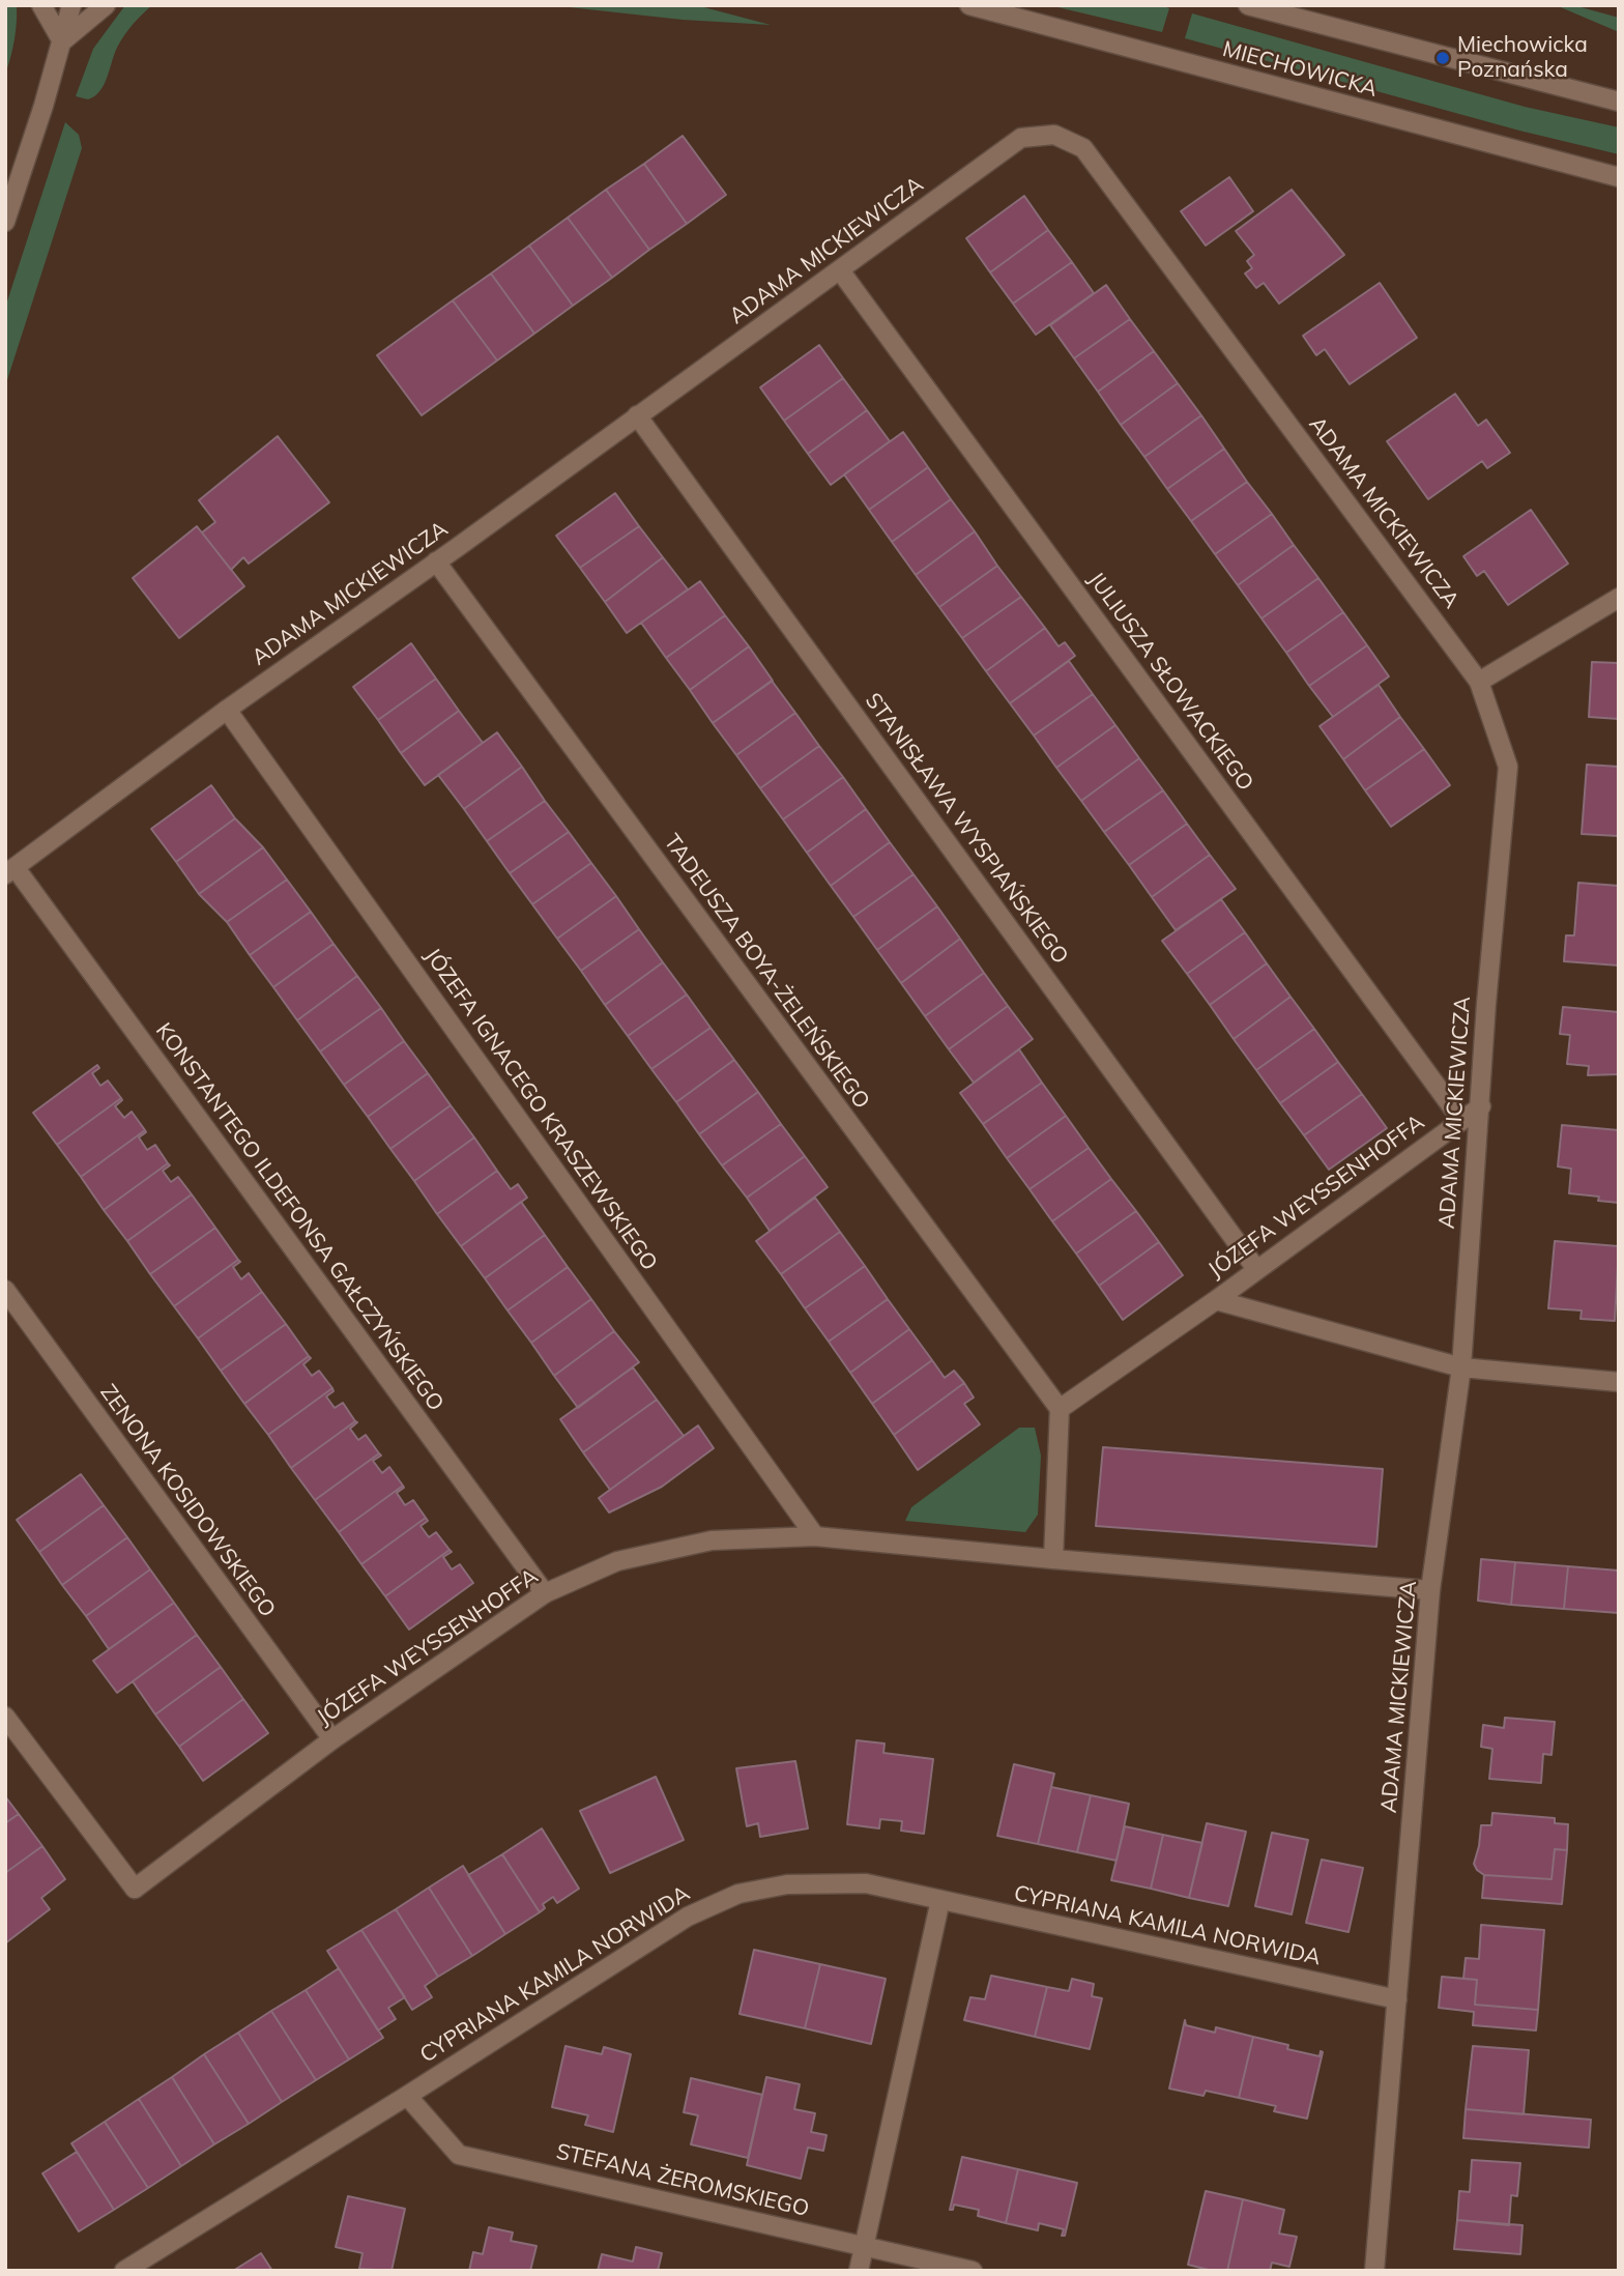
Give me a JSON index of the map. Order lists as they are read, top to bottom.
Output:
{
  "streets": {
    "street": [
      "MIECHOWICKA",
      "ADAMA MICKIEWICZA",
      "JULIUSZA SŁOWACKIEGO",
      "STANISŁAWA WYSPIAŃSKIEGO",
      "TADEUSZA BOYA-ŻELEŃSKIEGO",
      "JÓZEFA IGNACEGO KRASZEWSKIEGO",
      "JÓZEFA WEYSSENHOFFA",
      "KONSTANTEGO ILDEFONSA GAŁCZYŃSKIEGO",
      "ZENONA KOSIDOWSKIEGO",
      "CYPRIANA KAMILA NORWIDA",
      "STEFANA ŻEROMSKIEGO"
    ]
  },
  "crossings": [
    ["ADAMA MICKIEWICZA", "JULIUSZA SŁOWACKIEGO"],
    ["ADAMA MICKIEWICZA", "STANISŁAWA WYSPIAŃSKIEGO"],
    ["ADAMA MICKIEWICZA", "TADEUSZA BOYA-ŻELEŃSKIEGO"],
    ["ADAMA MICKIEWICZA", "JÓZEFA IGNACEGO KRASZEWSKIEGO"],
    ["ADAMA MICKIEWICZA", "JÓZEFA WEYSSENHOFFA"],
    ["ADAMA MICKIEWICZA", "KONSTANTEGO ILDEFONSA GAŁCZYŃSKIEGO"],
    ["ADAMA MICKIEWICZA", "CYPRIANA KAMILA NORWIDA"],
    ["JULIUSZA SŁOWACKIEGO", "JÓZEFA WEYSSENHOFFA"],
    ["STANISŁAWA WYSPIAŃSKIEGO", "JÓZEFA WEYSSENHOFFA"],
    ["TADEUSZA BOYA-ŻELEŃSKIEGO", "JÓZEFA WEYSSENHOFFA"],
    ["JÓZEFA IGNACEGO KRASZEWSKIEGO", "JÓZEFA WEYSSENHOFFA"],
    ["JÓZEFA WEYSSENHOFFA", "KONSTANTEGO ILDEFONSA GAŁCZYŃSKIEGO"],
    ["JÓZEFA WEYSSENHOFFA", "ZENONA KOSIDOWSKIEGO"],
    ["CYPRIANA KAMILA NORWIDA", "STEFANA ŻEROMSKIEGO"]
  ],
  "places": ["Miechowicka Poznańska"]
}
